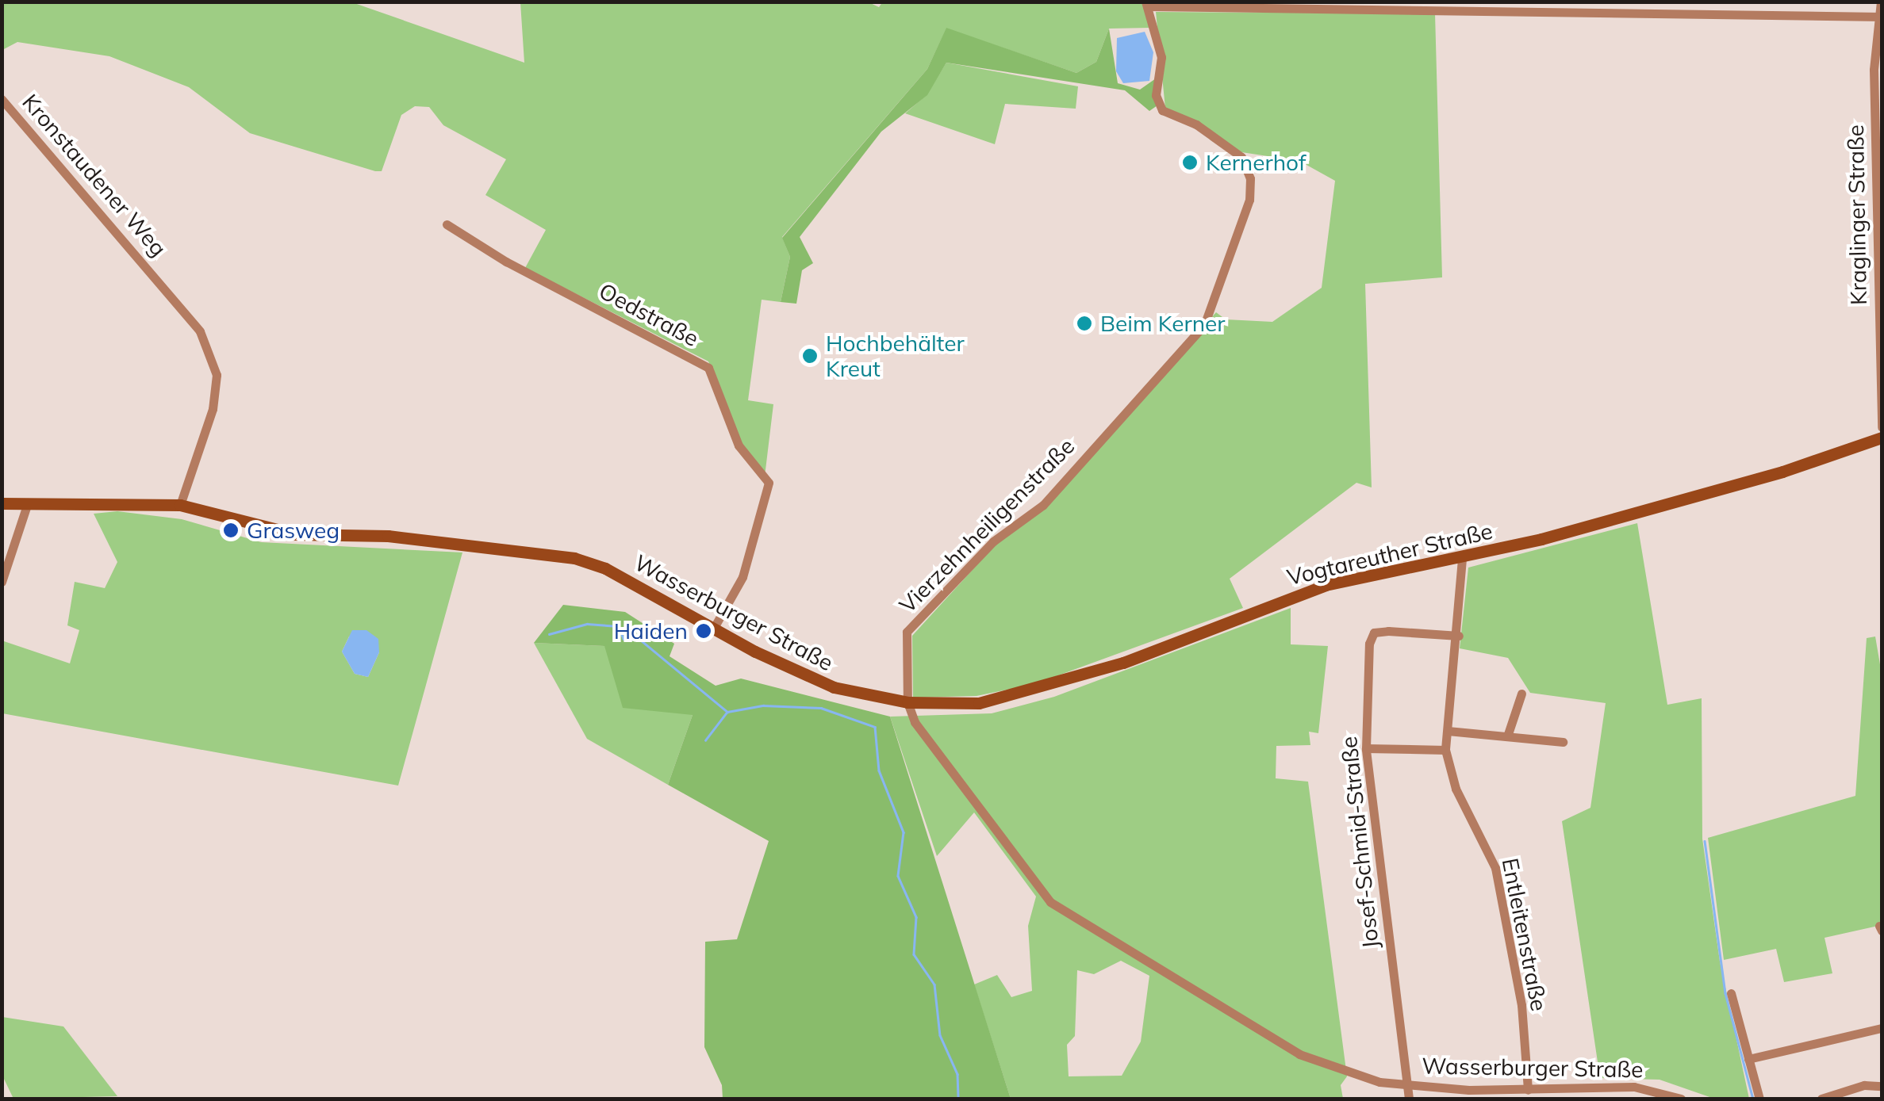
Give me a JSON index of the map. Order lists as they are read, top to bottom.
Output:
{
  "streets": {
    "main road": ["Vogtareuther Straße", "Wasserburger Straße"],
    "street": [
      "Kronstaudener Weg",
      "Kraglinger Straße",
      "Oedstraße",
      "Vierzehnheiligenstraße",
      "Josef-Schmid-Straße",
      "Entleitenstraße"
    ]
  },
  "crossings": [
    ["Kronstaudener Weg", "Wasserburger Straße"],
    ["Oedstraße", "Wasserburger Straße"],
    ["Vierzehnheiligenstraße", "Vogtareuther Straße"],
    ["Vierzehnheiligenstraße", "Wasserburger Straße"],
    ["Vogtareuther Straße", "Wasserburger Straße"],
    ["Vogtareuther Straße", "Entleitenstraße"],
    ["Wasserburger Straße", "Josef-Schmid-Straße"],
    ["Wasserburger Straße", "Entleitenstraße"],
    ["Josef-Schmid-Straße", "Entleitenstraße"]
  ],
  "places": [
    "Kernerhof",
    "Beim Kerner",
    "Hochbehälter Kreut",
    "Grasweg",
    "Haiden"
  ]
}
